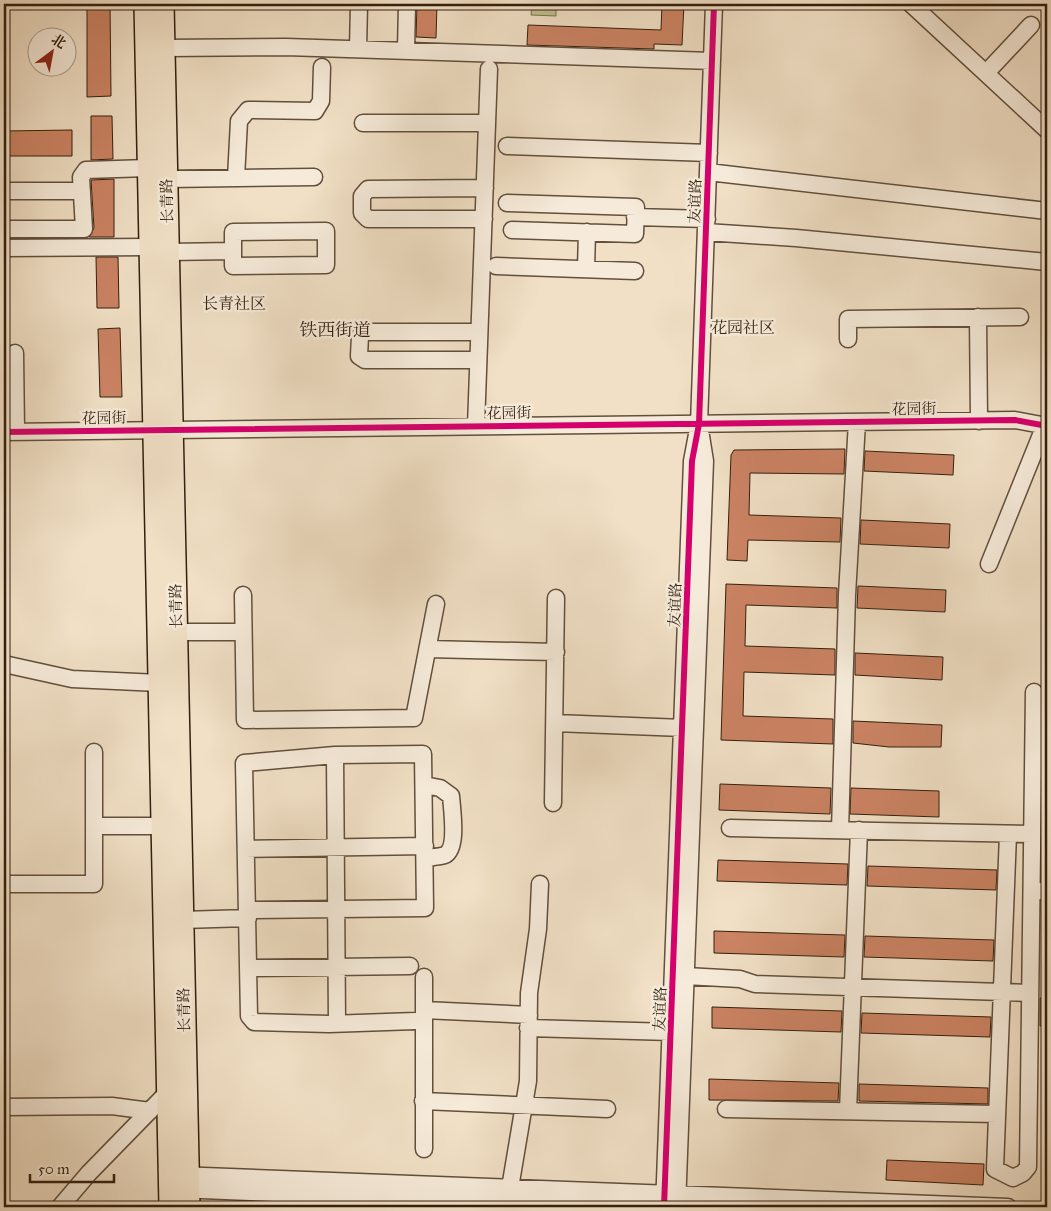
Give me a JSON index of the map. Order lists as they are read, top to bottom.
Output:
{
  "streets": {
    "main road": ["长青路"],
    "street": ["友谊路", "花园街"]
  },
  "crossings": [
    ["长青路", "花园街"],
    ["友谊路", "花园街"]
  ],
  "districts": ["长青社区", "花园社区", "铁西街道"],
  "scale_bar": "50 m",
  "north": "top right"
}
